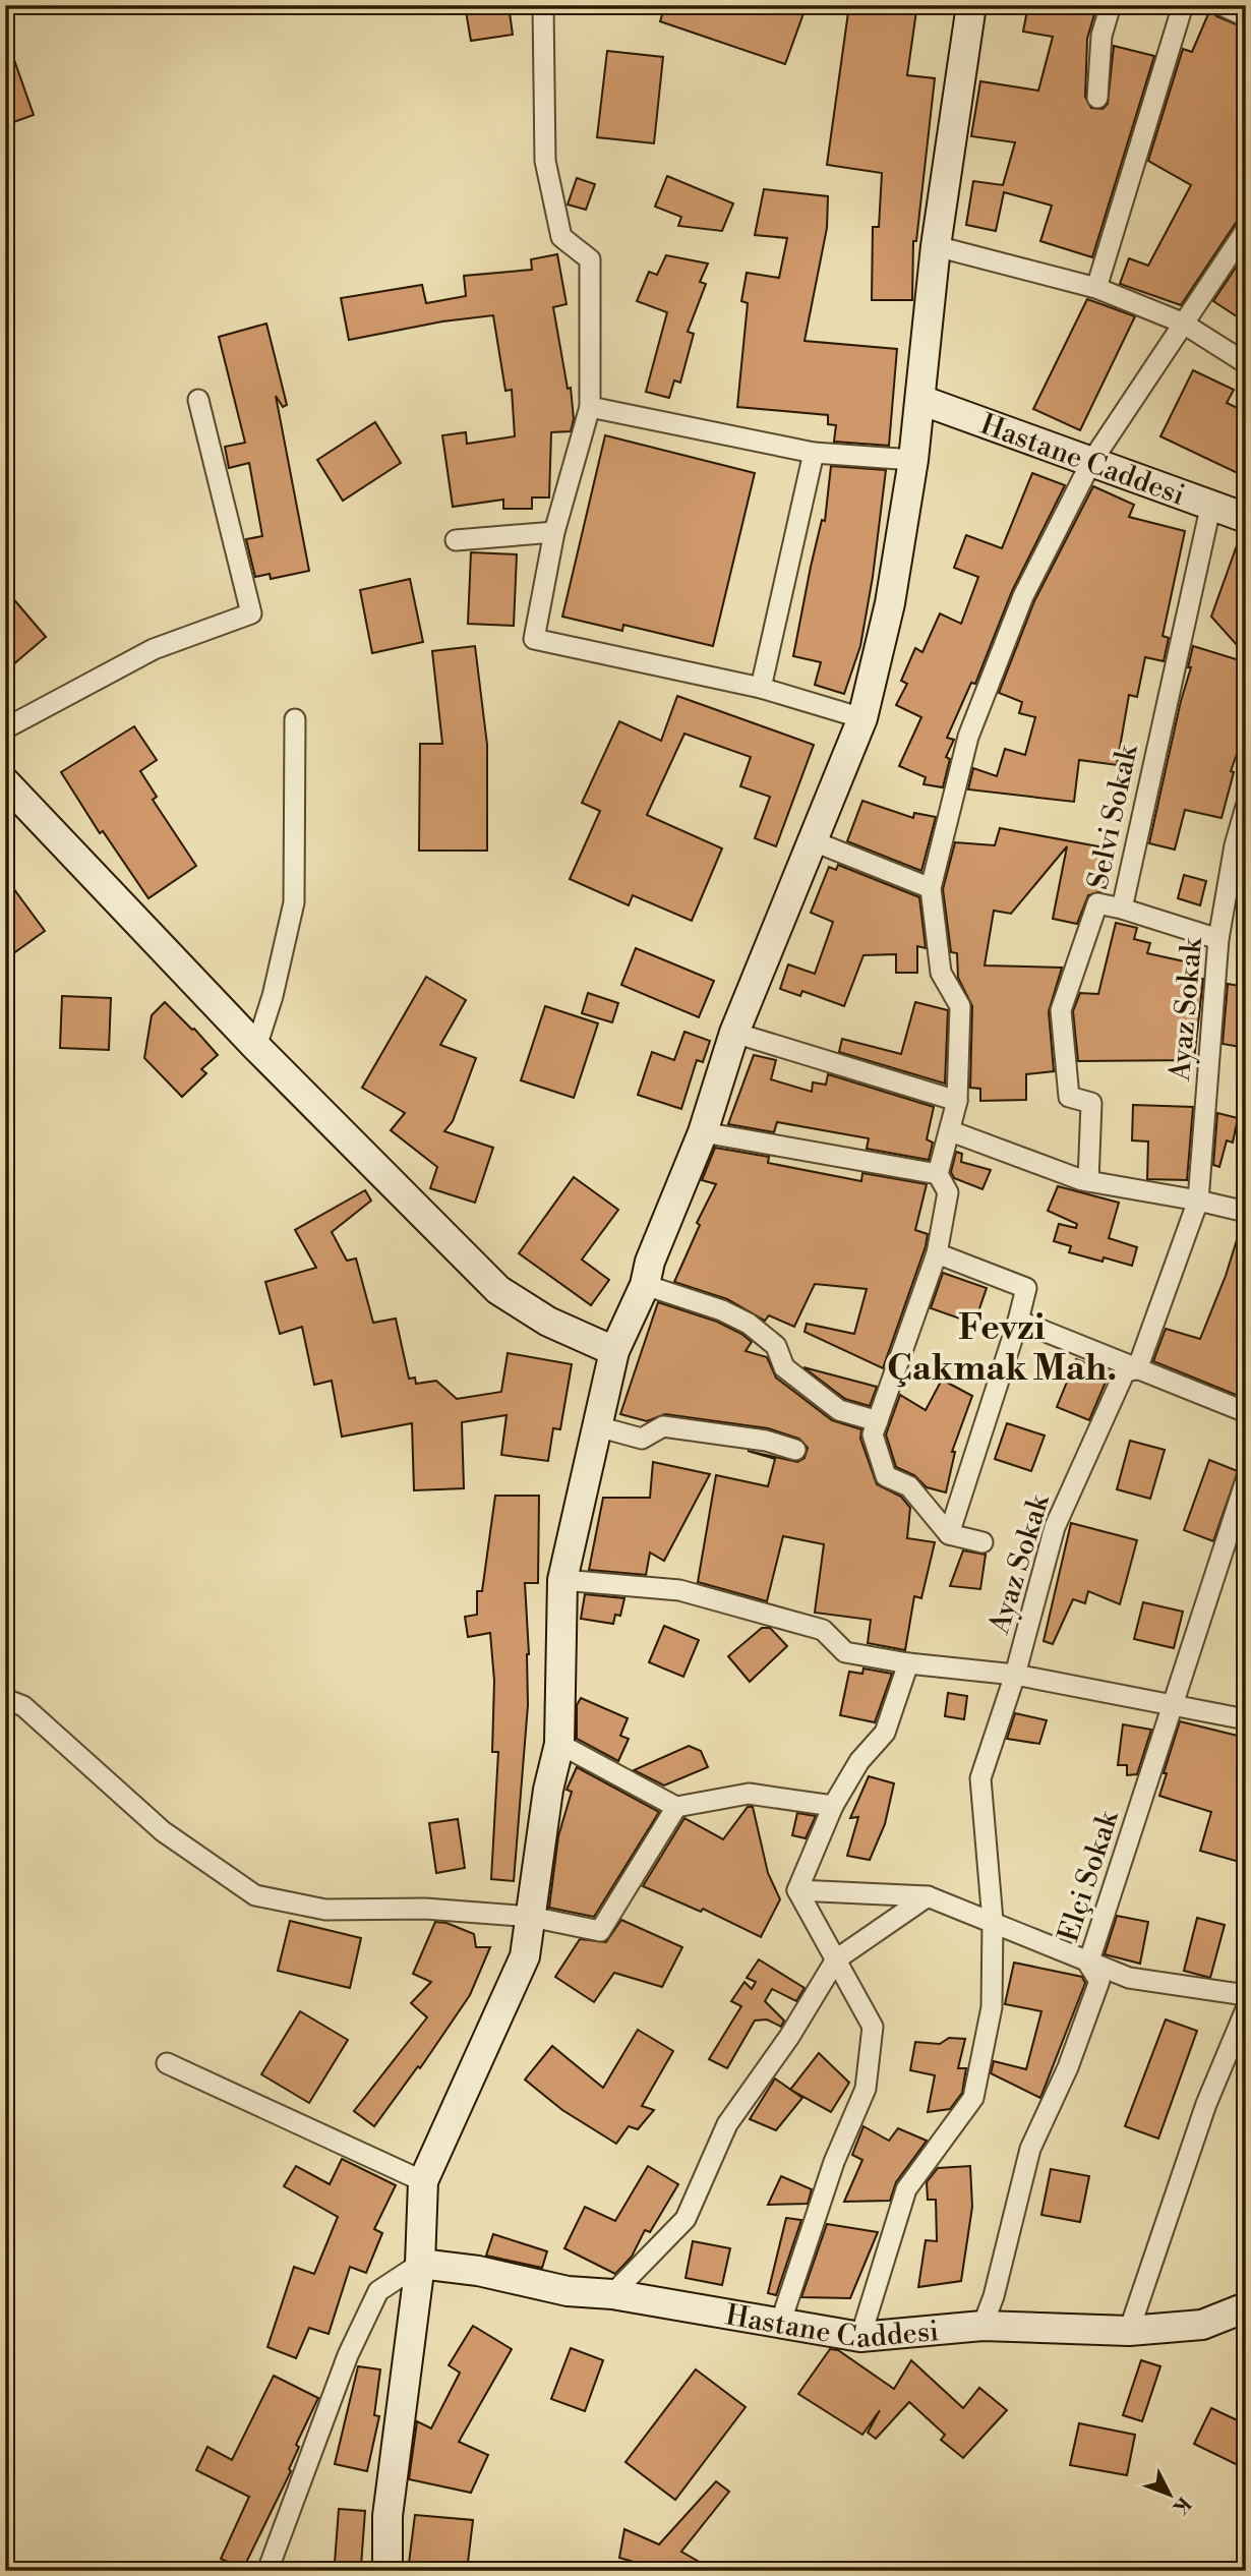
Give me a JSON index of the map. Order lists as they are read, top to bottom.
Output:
{
  "streets": {
    "street": [
      "Hastane Caddesi",
      "Selvi Sokak",
      "Ayaz Sokak",
      "Elçi Sokak"
    ]
  },
  "crossings": [
    ["Hastane Caddesi", "Selvi Sokak"],
    ["Hastane Caddesi", "Ayaz Sokak"],
    ["Hastane Caddesi", "Elçi Sokak"]
  ],
  "districts": ["Fevzi Çakmak Mah."],
  "north": "bottom right"
}
